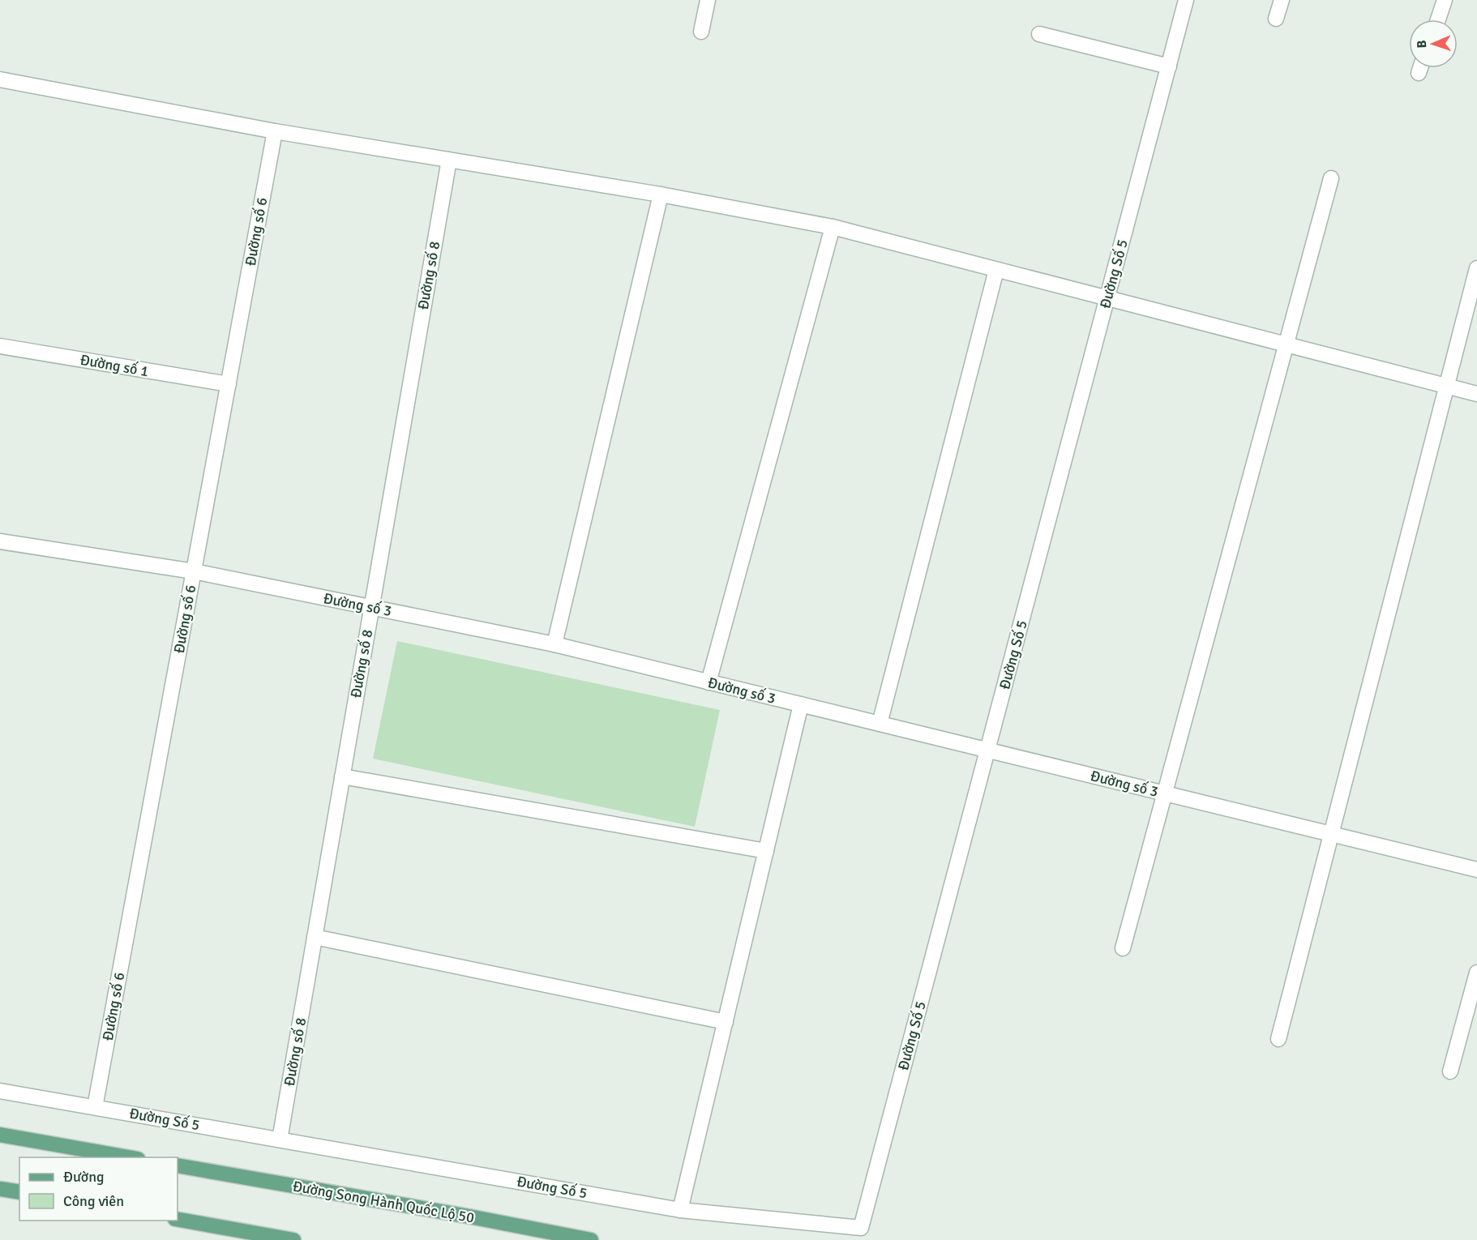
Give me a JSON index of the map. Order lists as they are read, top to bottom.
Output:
{
  "streets": {
    "main road": ["Đường Song Hành Quốc Lộ 50"],
    "street": [
      "Đường số 6",
      "Đường Số 5",
      "Đường số 8",
      "Đường số 1",
      "Đường số 3"
    ]
  },
  "crossings": [
    ["Đường số 6", "Đường Số 5"],
    ["Đường số 6", "Đường số 1"],
    ["Đường số 6", "Đường số 3"],
    ["Đường Số 5", "Đường số 8"],
    ["Đường Số 5", "Đường số 3"],
    ["Đường số 8", "Đường số 3"]
  ],
  "legend": ["Đường", "Công viên"],
  "north": "left"
}
